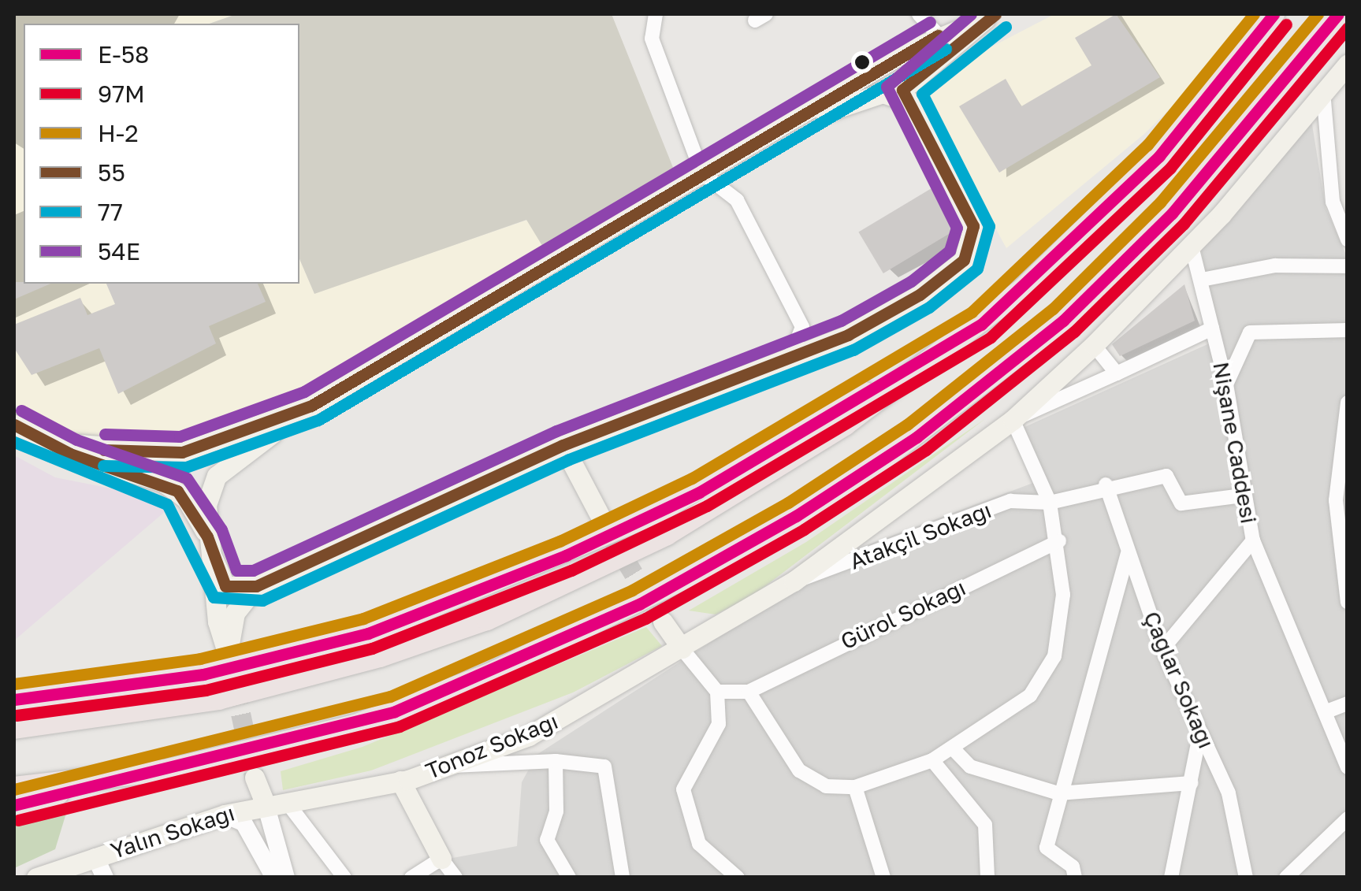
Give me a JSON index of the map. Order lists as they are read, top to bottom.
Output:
{
  "streets": {
    "main road": ["Tonoz Sokağı", "Yalın Sokağı"],
    "street": [
      "Nişane Caddesi",
      "Atakçil Sokağı",
      "Gürol Sokağı",
      "Çağlar Sokağı"
    ]
  },
  "crossings": [
    ["Nişane Caddesi", "Tonoz Sokağı"],
    ["Atakçil Sokağı", "Tonoz Sokağı"],
    ["Tonoz Sokağı", "Yalın Sokağı"]
  ],
  "lines": [
    "transit line E-58",
    "transit line H-2",
    "transit line 55",
    "transit line 54E",
    "transit line 97M",
    "transit line 77"
  ],
  "legend": [
    "E-58",
    "97M",
    "H-2",
    "55",
    "77",
    "54E"
  ]
}
